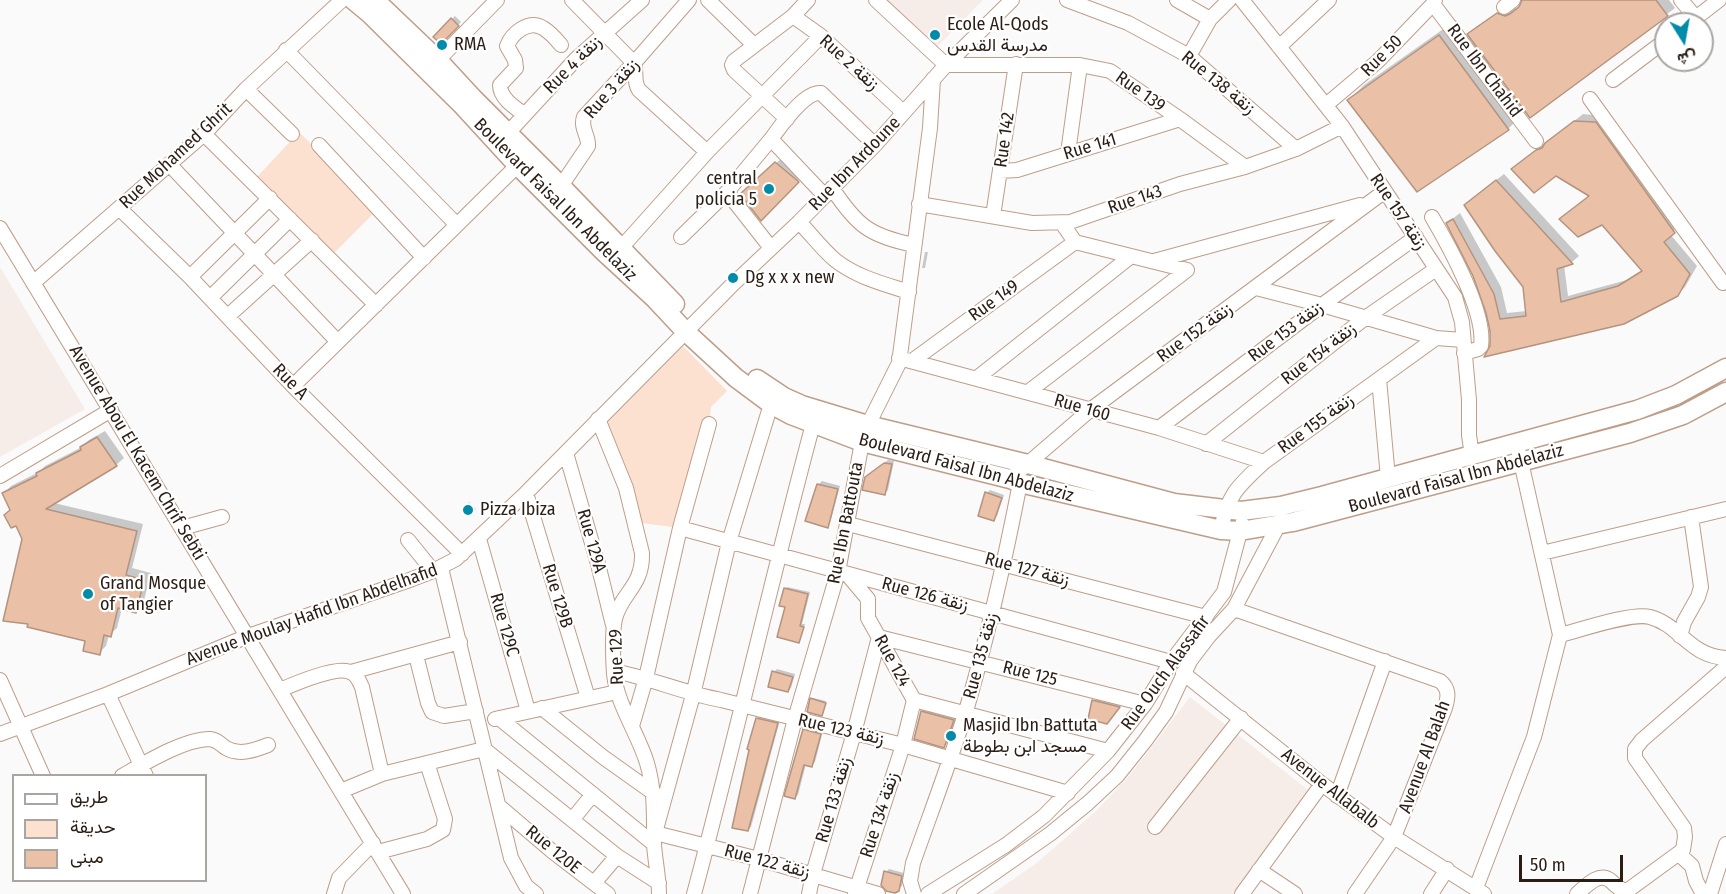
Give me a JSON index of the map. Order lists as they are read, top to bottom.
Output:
{
  "streets": {
    "main road": ["Boulevard Faisal Ibn Abdelaziz"],
    "street": [
      "Rue 50",
      "Rue 2 زنقة",
      "Rue 4 زنقة",
      "Rue Ibn Chahid",
      "Rue 138 زنقة",
      "Rue 3 زنقة",
      "Rue 139",
      "Rue 142",
      "Rue 141",
      "Rue Mohamed Ghrit",
      "Rue Ibn Ardoune",
      "Rue 143",
      "Rue 157 زنقة",
      "Rue 149",
      "Rue 153 زنقة",
      "Rue 152 زنقة",
      "Rue 154 زنقة",
      "Rue A",
      "Rue 160",
      "Rue 155 زنقة",
      "Avenue Abou El Kacem Chrif Sebti",
      "Rue Ibn Battouta",
      "Rue 129A",
      "Rue 127 زنقة",
      "Rue 126 زنقة",
      "Rue 129B",
      "Avenue Moulay Hafid Ibn Abdelhafid",
      "Rue 129C",
      "Rue 135 زنقة",
      "Rue 129",
      "Rue 124",
      "Rue Ouch Alassafir",
      "Rue 125",
      "Rue 123 زنقة",
      "Avenue Al Balah",
      "Avenue Allabalb",
      "Rue 133 زنقة",
      "Rue 134 زنقة",
      "Rue 120E",
      "Rue 122 زنقة"
    ]
  },
  "crossings": [
    ["Rue 50", "Rue Ibn Chahid"],
    ["Rue 50", "Rue 157 زنقة"],
    ["Rue 2 زنقة", "Rue Ibn Ardoune"],
    ["Rue 4 زنقة", "Boulevard Faisal Ibn Abdelaziz"],
    ["Rue 138 زنقة", "Rue 143"],
    ["Rue 3 زنقة", "Boulevard Faisal Ibn Abdelaziz"],
    ["Rue 139", "Rue 142"],
    ["Rue 139", "Rue 141"],
    ["Rue 139", "Rue Ibn Ardoune"],
    ["Rue 139", "Rue 143"],
    ["Rue 142", "Rue 141"],
    ["Rue 142", "Rue 143"],
    ["Rue Mohamed Ghrit", "Rue A"],
    ["Rue Mohamed Ghrit", "Avenue Abou El Kacem Chrif Sebti"],
    ["Rue Ibn Ardoune", "Boulevard Faisal Ibn Abdelaziz"],
    ["Rue Ibn Ardoune", "Rue Ibn Battouta"],
    ["Rue Ibn Ardoune", "Avenue Moulay Hafid Ibn Abdelhafid"],
    ["Boulevard Faisal Ibn Abdelaziz", "Rue 157 زنقة"],
    ["Boulevard Faisal Ibn Abdelaziz", "Rue 152 زنقة"],
    ["Boulevard Faisal Ibn Abdelaziz", "Rue 155 زنقة"],
    ["Boulevard Faisal Ibn Abdelaziz", "Rue Ibn Battouta"],
    ["Boulevard Faisal Ibn Abdelaziz", "Avenue Moulay Hafid Ibn Abdelhafid"],
    ["Boulevard Faisal Ibn Abdelaziz", "Rue 135 زنقة"],
    ["Boulevard Faisal Ibn Abdelaziz", "Rue Ouch Alassafir"],
    ["Rue 143", "Rue 157 زنقة"],
    ["Rue 143", "Rue Ibn Battouta"],
    ["Rue 157 زنقة", "Rue 153 زنقة"],
    ["Rue 157 زنقة", "Rue 152 زنقة"],
    ["Rue 157 زنقة", "Rue 154 زنقة"],
    ["Rue 149", "Rue 160"],
    ["Rue 149", "Rue Ibn Battouta"],
    ["Rue 153 زنقة", "Rue 160"],
    ["Rue 152 زنقة", "Rue 160"],
    ["Rue 152 زنقة", "Rue 135 زنقة"],
    ["Rue 154 زنقة", "Rue 160"],
    ["Rue A", "Avenue Moulay Hafid Ibn Abdelhafid"],
    ["Rue 160", "Rue 155 زنقة"],
    ["Rue 160", "Rue Ibn Battouta"],
    ["Avenue Abou El Kacem Chrif Sebti", "Avenue Moulay Hafid Ibn Abdelhafid"],
    ["Rue Ibn Battouta", "Rue 127 زنقة"],
    ["Rue Ibn Battouta", "Rue 126 زنقة"],
    ["Rue Ibn Battouta", "Rue 124"],
    ["Rue Ibn Battouta", "Rue 123 زنقة"],
    ["Rue Ibn Battouta", "Rue 122 زنقة"],
    ["Rue 129A", "Avenue Moulay Hafid Ibn Abdelhafid"],
    ["Rue 129A", "Rue 129"],
    ["Rue 127 زنقة", "Rue 135 زنقة"],
    ["Rue 127 زنقة", "Rue Ouch Alassafir"],
    ["Rue 126 زنقة", "Rue 135 زنقة"],
    ["Rue 126 زنقة", "Rue 124"],
    ["Rue 126 زنقة", "Rue Ouch Alassafir"],
    ["Rue 129B", "Avenue Moulay Hafid Ibn Abdelhafid"],
    ["Avenue Moulay Hafid Ibn Abdelhafid", "Rue 129C"],
    ["Avenue Moulay Hafid Ibn Abdelhafid", "Rue 129"],
    ["Rue 135 زنقة", "Rue 124"],
    ["Rue 135 زنقة", "Rue 125"],
    ["Rue 135 زنقة", "Rue 123 زنقة"],
    ["Rue 129", "Rue 123 زنقة"],
    ["Rue 129", "Rue 122 زنقة"],
    ["Rue 124", "Rue Ouch Alassafir"],
    ["Rue 124", "Rue 125"],
    ["Rue 124", "Rue 133 زنقة"],
    ["Rue 124", "Rue 134 زنقة"],
    ["Rue Ouch Alassafir", "Rue 125"],
    ["Rue Ouch Alassafir", "Rue 123 زنقة"],
    ["Rue Ouch Alassafir", "Avenue Allabalb"],
    ["Rue 125", "Rue 133 زنقة"],
    ["Rue 123 زنقة", "Rue 133 زنقة"],
    ["Rue 123 زنقة", "Rue 134 زنقة"],
    ["Avenue Al Balah", "Avenue Allabalb"],
    ["Rue 133 زنقة", "Rue 122 زنقة"],
    ["Rue 134 زنقة", "Rue 122 زنقة"]
  ],
  "places": [
    "Ecole Al-Qods مدرسة القدس",
    "RMA",
    "central policia 5",
    "Dg x x x new",
    "Pizza Ibiza",
    "Grand Mosque of Tangier",
    "Masjid Ibn Battuta مسجد ابن بطوطة"
  ],
  "legend": ["طريق", "حديقة", "مبنى"],
  "scale_bar": "50 m",
  "north": "bottom"
}
